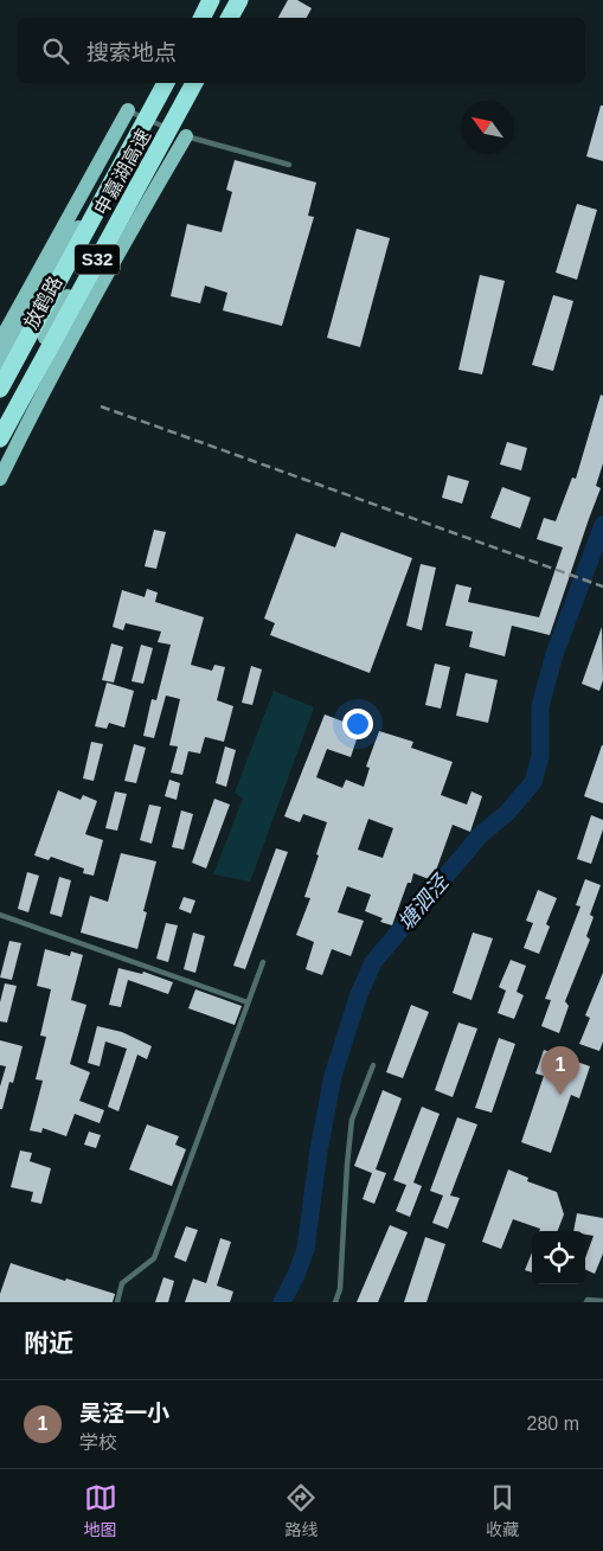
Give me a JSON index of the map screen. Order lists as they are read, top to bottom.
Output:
{
  "streets": {
    "highway": ["申嘉湖高速", "S32"],
    "main road": ["放鹤路"]
  },
  "crossings": [
    ["申嘉湖高速", "放鹤路"]
  ],
  "water": ["塘泗泾"],
  "north": "top left",
  "page": {
    "search": "搜索地点",
    "pins": "1",
    "heading": "附近",
    "list": [
      {
        "mark": "1",
        "name": "吴泾一小",
        "note": "学校",
        "value": "280 m"
      }
    ],
    "nav": ["地图", "路线", "收藏"]
  }
}
